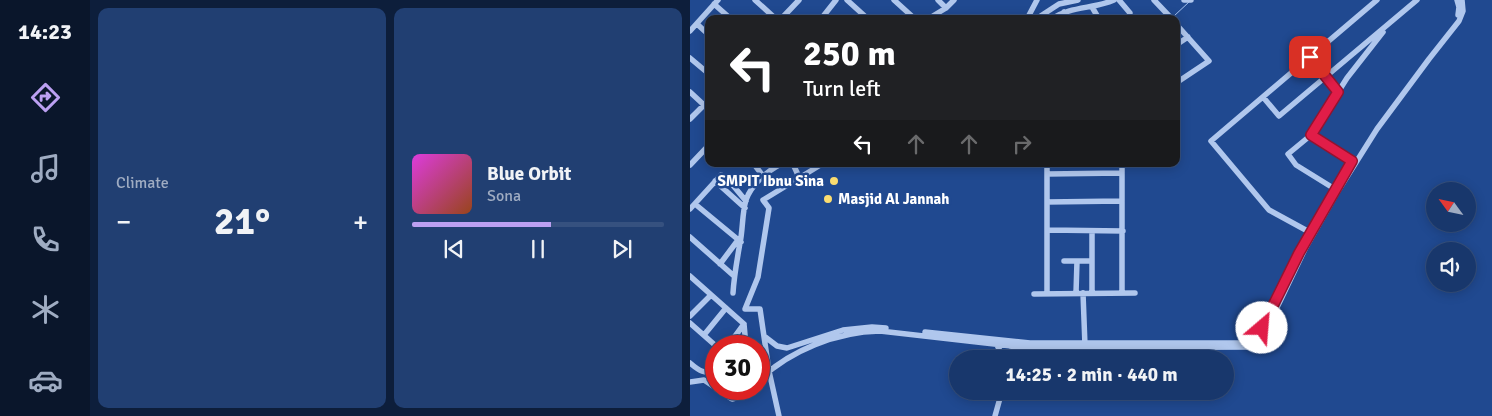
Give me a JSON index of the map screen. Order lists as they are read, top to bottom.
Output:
{
  "places": ["SMPIT Ibnu Sina", "Masjid Al Jannah"],
  "north": "top left",
  "page": {
    "tabs": "14:23",
    "tile": "Climate",
    "turn": ["250 m", "Turn left"],
    "song": ["Blue Orbit", "Sona"],
    "heat": ["−", "21°", "+"],
    "limit": "30",
    "trip": "14:25 · 2 min · 440 m"
  }
}
